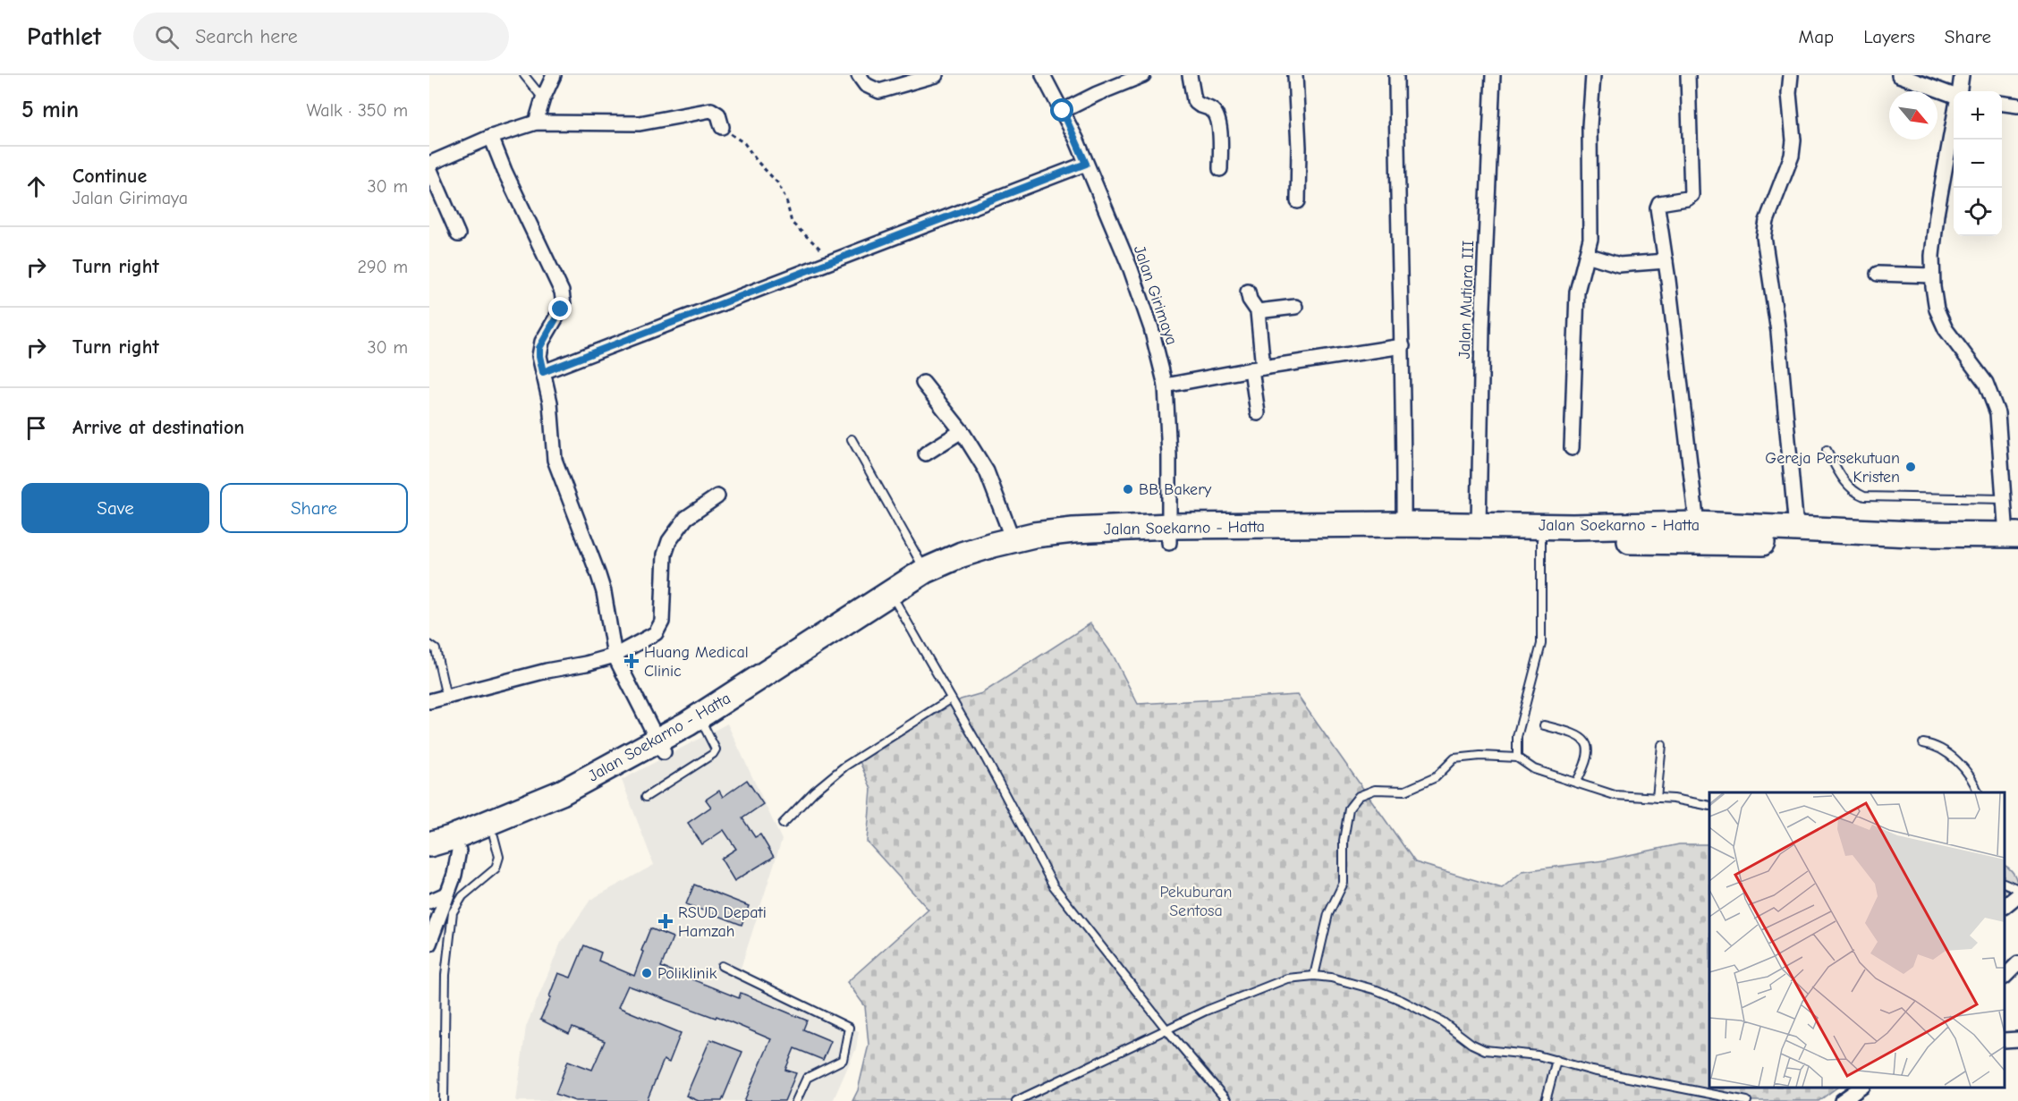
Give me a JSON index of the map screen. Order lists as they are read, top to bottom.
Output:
{
  "streets": {
    "highway": ["Jalan Soekarno - Hatta"],
    "street": ["Jalan Girimaya", "Jalan Mutiara III"]
  },
  "crossings": [
    ["Jalan Girimaya", "Jalan Soekarno - Hatta"],
    ["Jalan Mutiara III", "Jalan Soekarno - Hatta"]
  ],
  "parks": ["Pekuburan Sentosa"],
  "places": {
    "other": ["Gereja Persekutuan Kristen", "BB Bakery", "Poliklinik"],
    "health": ["Huang Medical Clinic", "RSUD Depati Hamzah"]
  },
  "north": "bottom right",
  "page": {
    "header": "Pathlet",
    "search": "Search here",
    "nav": ["Map", "Layers", "Share"],
    "heading": ["5 min", "Walk · 350 m"],
    "map_buttons": ["+", "−"],
    "list": [
      ["Continue", "Jalan Girimaya", "30 m"],
      ["Turn right", "290 m"],
      ["Turn right", "30 m"],
      "Arrive at destination"
    ],
    "buttons": ["Save", "Share"]
  }
}
